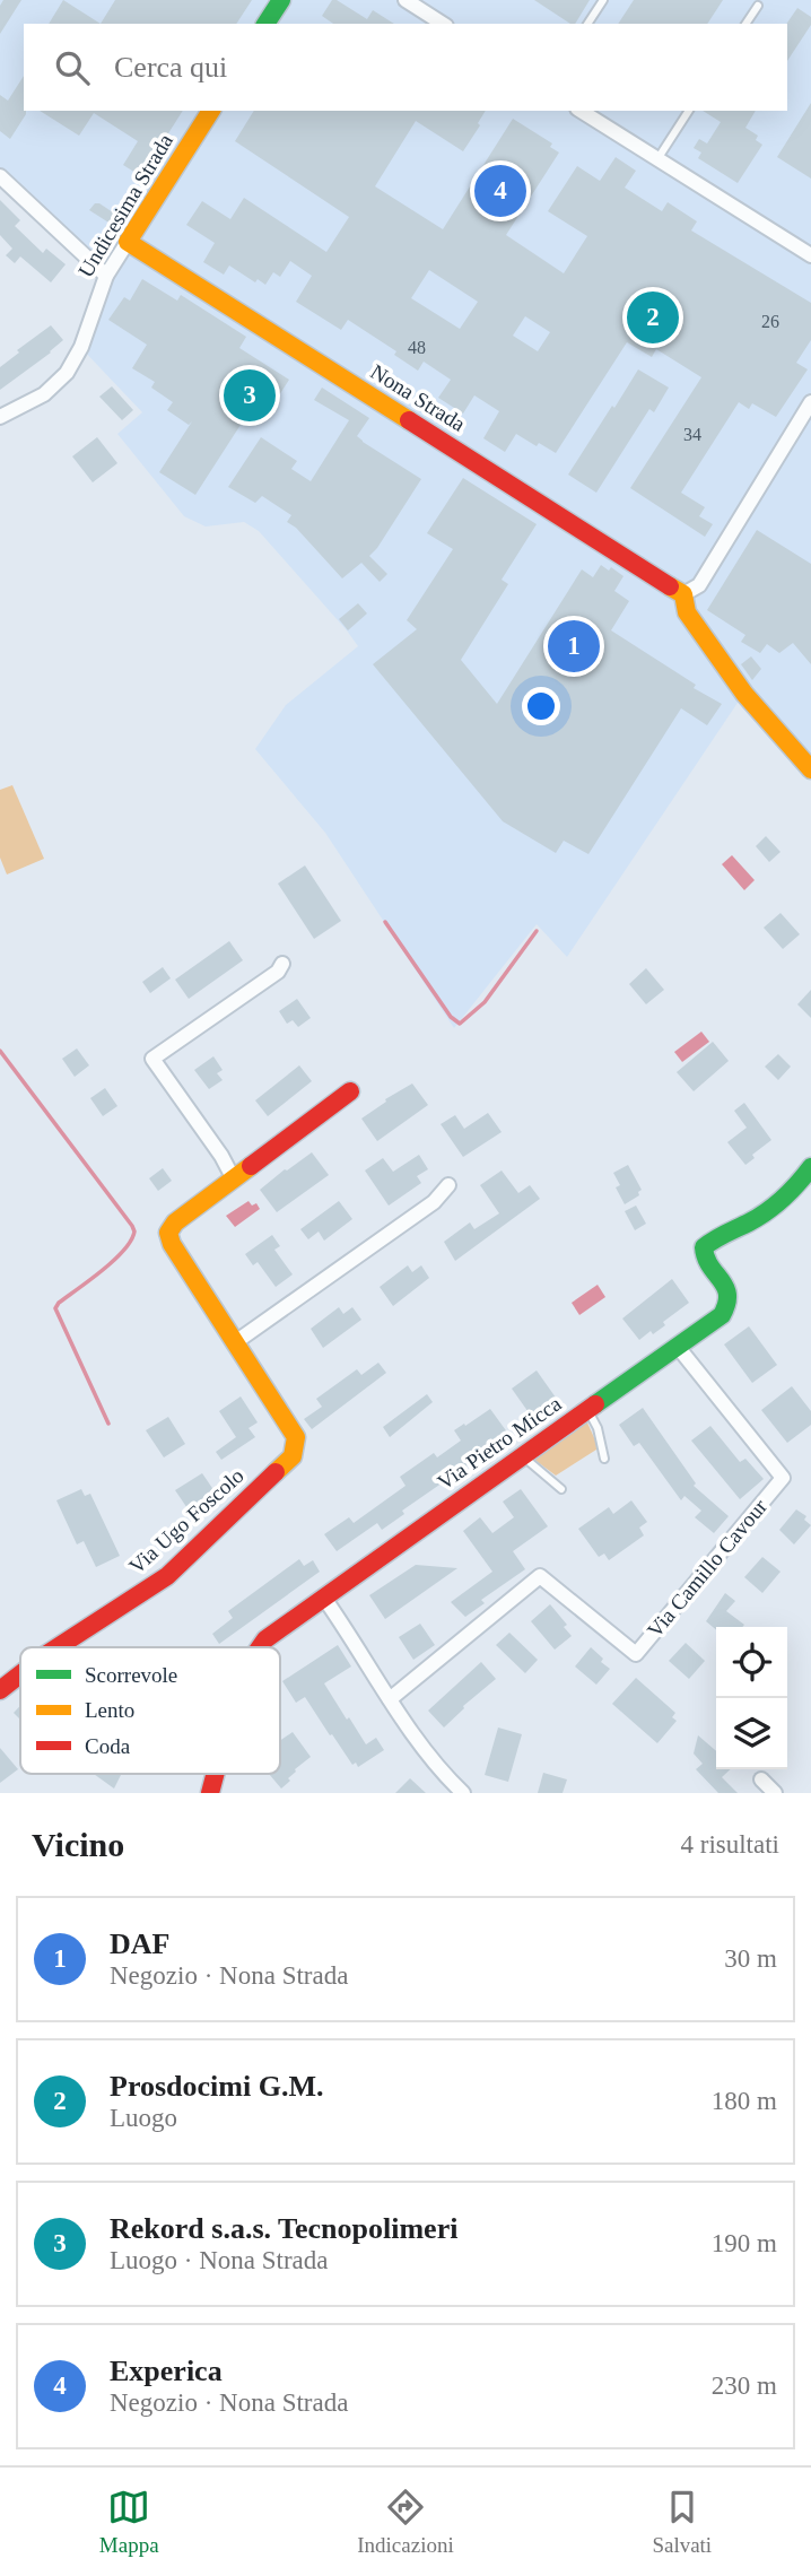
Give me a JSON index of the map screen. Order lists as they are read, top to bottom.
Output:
{
  "streets": {
    "street": [
      "Undicesima Strada",
      "Nona Strada",
      "Via Pietro Micca",
      "Via Ugo Foscolo",
      "Via Camillo Cavour"
    ]
  },
  "crossings": [
    ["Undicesima Strada", "Nona Strada"],
    ["Via Pietro Micca", "Via Camillo Cavour"]
  ],
  "house_numbers": ["26", "48", "34"],
  "legend": ["Scorrevole", "Lento", "Coda"],
  "page": {
    "search": "Cerca qui",
    "pins": [
      "4",
      "2",
      "3",
      "1"
    ],
    "heading": ["Vicino", "4 risultati"],
    "list": [
      {
        "mark": "1",
        "name": "DAF",
        "note": "Negozio · Nona Strada",
        "value": "30 m"
      },
      {
        "mark": "2",
        "name": "Prosdocimi G.M.",
        "note": "Luogo",
        "value": "180 m"
      },
      {
        "mark": "3",
        "name": "Rekord s.a.s. Tecnopolimeri",
        "note": "Luogo · Nona Strada",
        "value": "190 m"
      },
      {
        "mark": "4",
        "name": "Experica",
        "note": "Negozio · Nona Strada",
        "value": "230 m"
      }
    ],
    "nav": ["Mappa", "Indicazioni", "Salvati"]
  }
}
